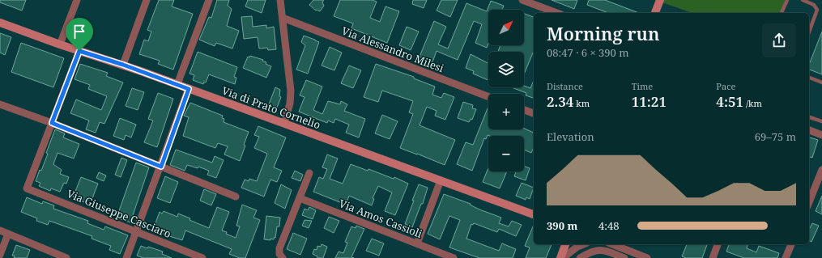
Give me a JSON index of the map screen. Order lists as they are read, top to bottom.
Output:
{
  "streets": {
    "street": [
      "Via Alessandro Milesi",
      "Via di Prato Cornelio",
      "Via Giuseppe Casciaro",
      "Via Amos Cassioli"
    ]
  },
  "north": "top right",
  "page": {
    "map_buttons": ["+", "−"],
    "heading": ["Morning run", "08:47 · 6 × 390 m"],
    "stats": [
      ["Distance", "2.34 km"],
      ["Time", "11:21"],
      ["Pace", "4:51 /km"]
    ],
    "chart": ["Elevation", "69–75 m"],
    "list": [
      {
        "name": "390 m",
        "note": "4:48"
      }
    ]
  }
}
